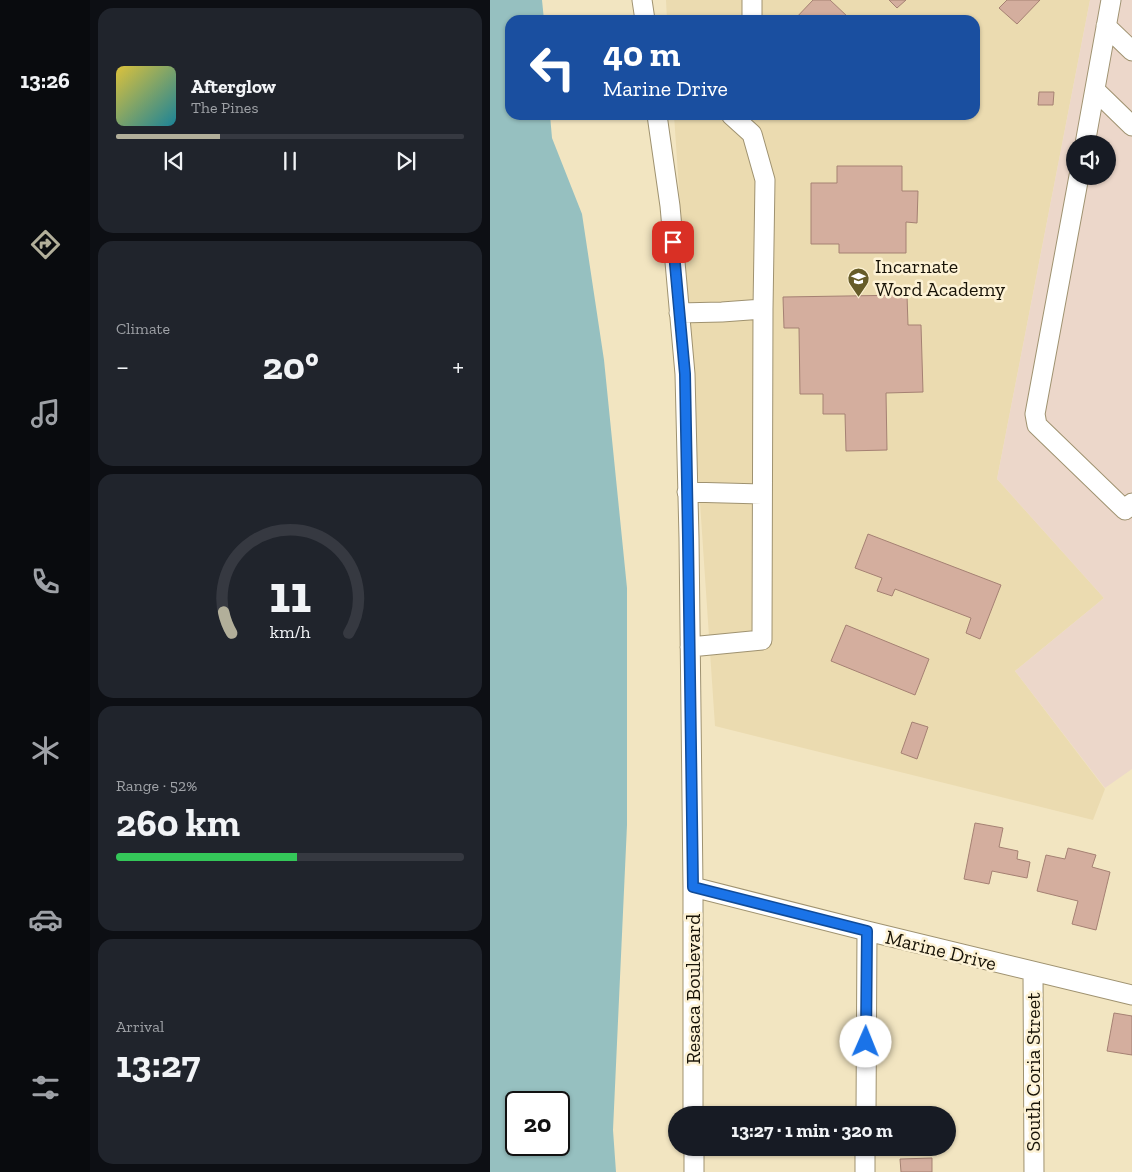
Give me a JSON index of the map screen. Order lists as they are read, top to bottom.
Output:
{
  "streets": {
    "street": ["Marine Drive", "Resaca Boulevard", "South Coria Street"]
  },
  "crossings": [
    ["Marine Drive", "Resaca Boulevard"],
    ["Marine Drive", "South Coria Street"]
  ],
  "places": {
    "school or university": ["Incarnate Word Academy"]
  },
  "page": {
    "tabs": "13:26",
    "turn": ["40 m", "Marine Drive"],
    "song": ["Afterglow", "The Pines"],
    "tile": [
      "Climate",
      ["Range · 52%", "260 km"],
      ["Arrival", "13:27"]
    ],
    "heat": ["−", "20°", "+"],
    "limit": "20",
    "trip": "13:27 · 1 min · 320 m",
    "gauge": ["11", "km/h"]
  }
}
